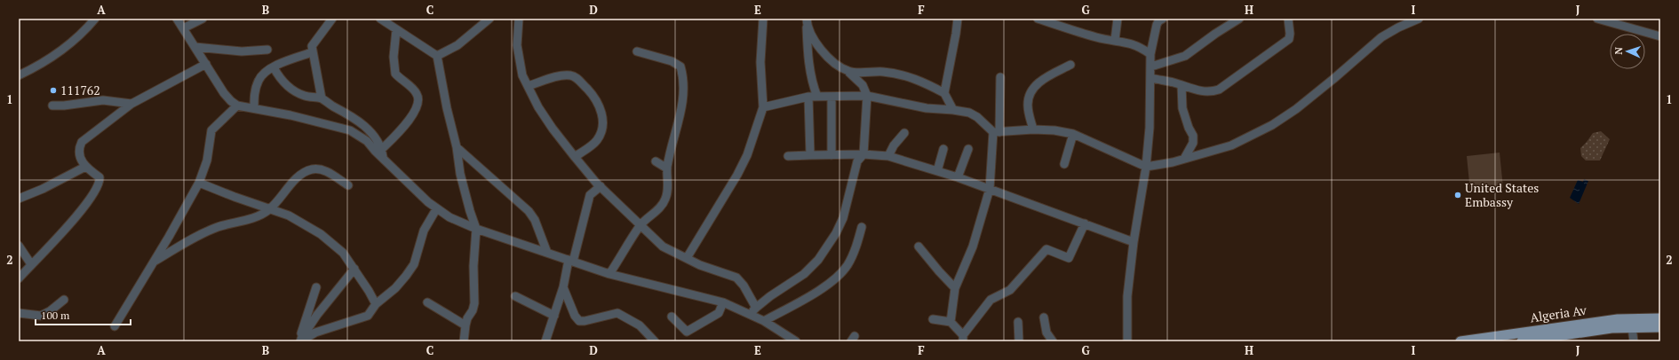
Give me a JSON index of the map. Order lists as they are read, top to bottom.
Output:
{
  "streets": {
    "main road": ["Algeria Av"]
  },
  "places": ["111762", "United States Embassy"],
  "scale_bar": "100 m",
  "north": "left",
  "grid": {
    "columns": [
      "A",
      "B",
      "C",
      "D",
      "E",
      "F",
      "G",
      "H",
      "I",
      "J"
    ],
    "rows": ["1", "2"]
  }
}
